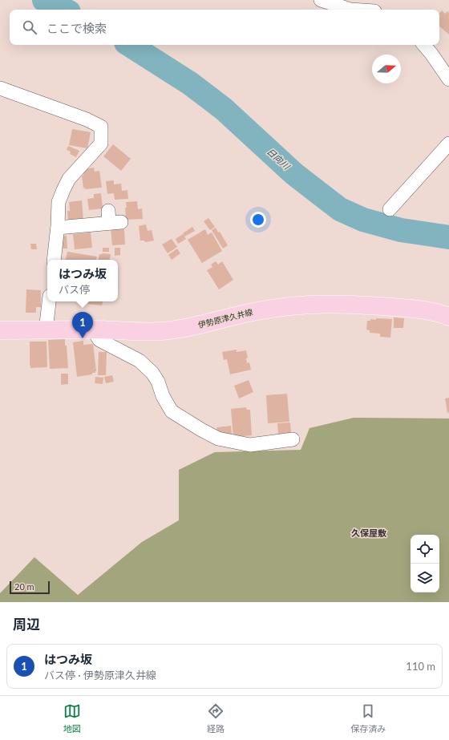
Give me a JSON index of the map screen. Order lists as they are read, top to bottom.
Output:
{
  "streets": {
    "main road": ["伊勢原津久井線"]
  },
  "districts": ["久保屋敷"],
  "water": ["日向川"],
  "scale_bar": "20 m",
  "north": "right",
  "page": {
    "search": "ここで検索",
    "popup": ["はつみ坂", "バス停"],
    "pins": "1",
    "scale": "20 m",
    "heading": "周辺",
    "list": [
      {
        "mark": "1",
        "name": "はつみ坂",
        "note": "バス停 · 伊勢原津久井線",
        "value": "110 m"
      }
    ],
    "nav": ["地図", "経路", "保存済み"]
  }
}
